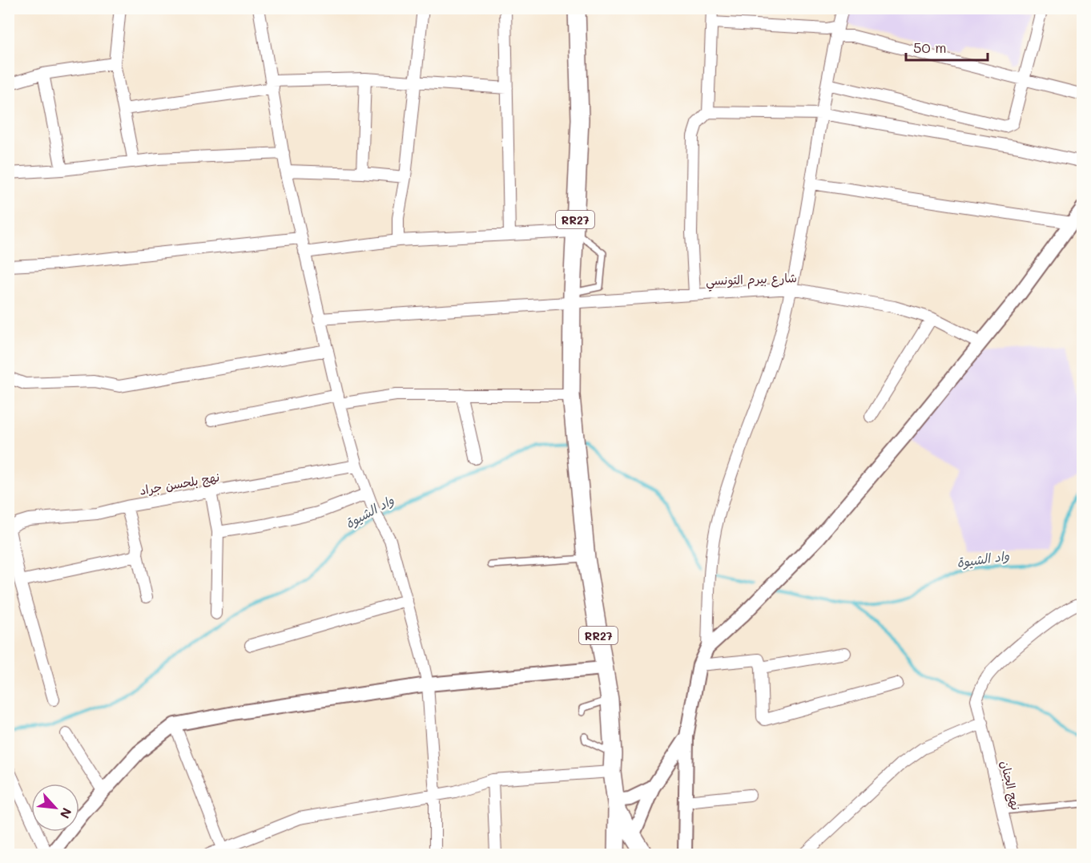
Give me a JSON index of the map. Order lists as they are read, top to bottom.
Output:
{
  "streets": {
    "main road": ["RR27"],
    "street": ["شارع بيرم التونسي", "نهج بلحسن جراد", "نهج الجنان"]
  },
  "crossings": [
    ["RR27", "شارع بيرم التونسي"]
  ],
  "water": ["واد الشيوة"],
  "scale_bar": "50 m",
  "north": "bottom right"
}
